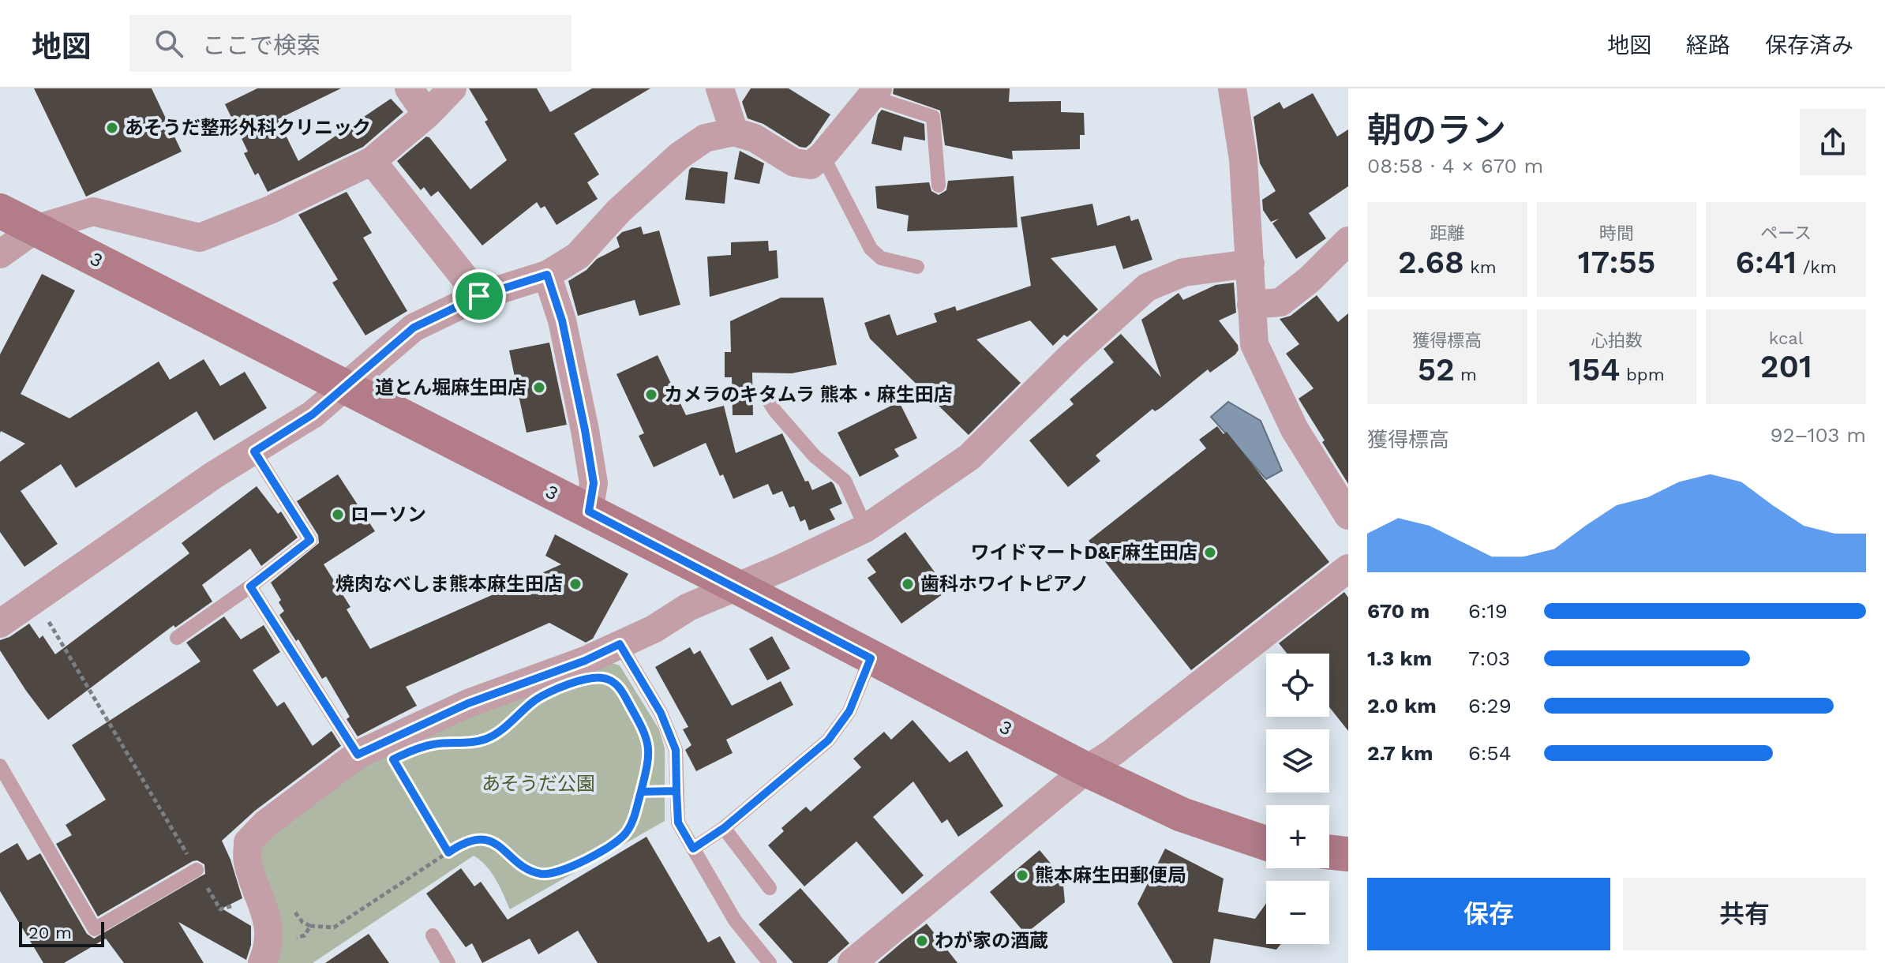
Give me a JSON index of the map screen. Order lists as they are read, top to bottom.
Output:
{
  "streets": {
    "street": ["3"]
  },
  "parks": ["あそうだ公園"],
  "places": [
    "あそうだ整形外科クリニック",
    "道とん堀麻生田店",
    "カメラのキタムラ 熊本・麻生田店",
    "ローソン",
    "ワイドマートD&F麻生田店",
    "焼肉なべしま熊本麻生田店",
    "歯科ホワイトピアノ",
    "熊本麻生田郵便局",
    "わが家の酒蔵"
  ],
  "scale_bar": "20 m",
  "page": {
    "header": "地図",
    "search": "ここで検索",
    "nav": ["地図", "経路", "保存済み"],
    "heading": ["朝のラン", "08:58 · 4 × 670 m"],
    "stats": [
      ["距離", "2.68 km"],
      ["時間", "17:55"],
      ["ペース", "6:41 /km"],
      ["獲得標高", "52 m"],
      ["心拍数", "154 bpm"],
      ["kcal", "201"]
    ],
    "chart": ["獲得標高", "92–103 m"],
    "list": [
      {
        "name": "670 m",
        "note": "6:19"
      },
      {
        "name": "1.3 km",
        "note": "7:03"
      },
      {
        "name": "2.0 km",
        "note": "6:29"
      },
      {
        "name": "2.7 km",
        "note": "6:54"
      }
    ],
    "map_buttons": ["+", "−"],
    "buttons": ["保存", "共有"],
    "scale": "20 m"
  }
}
